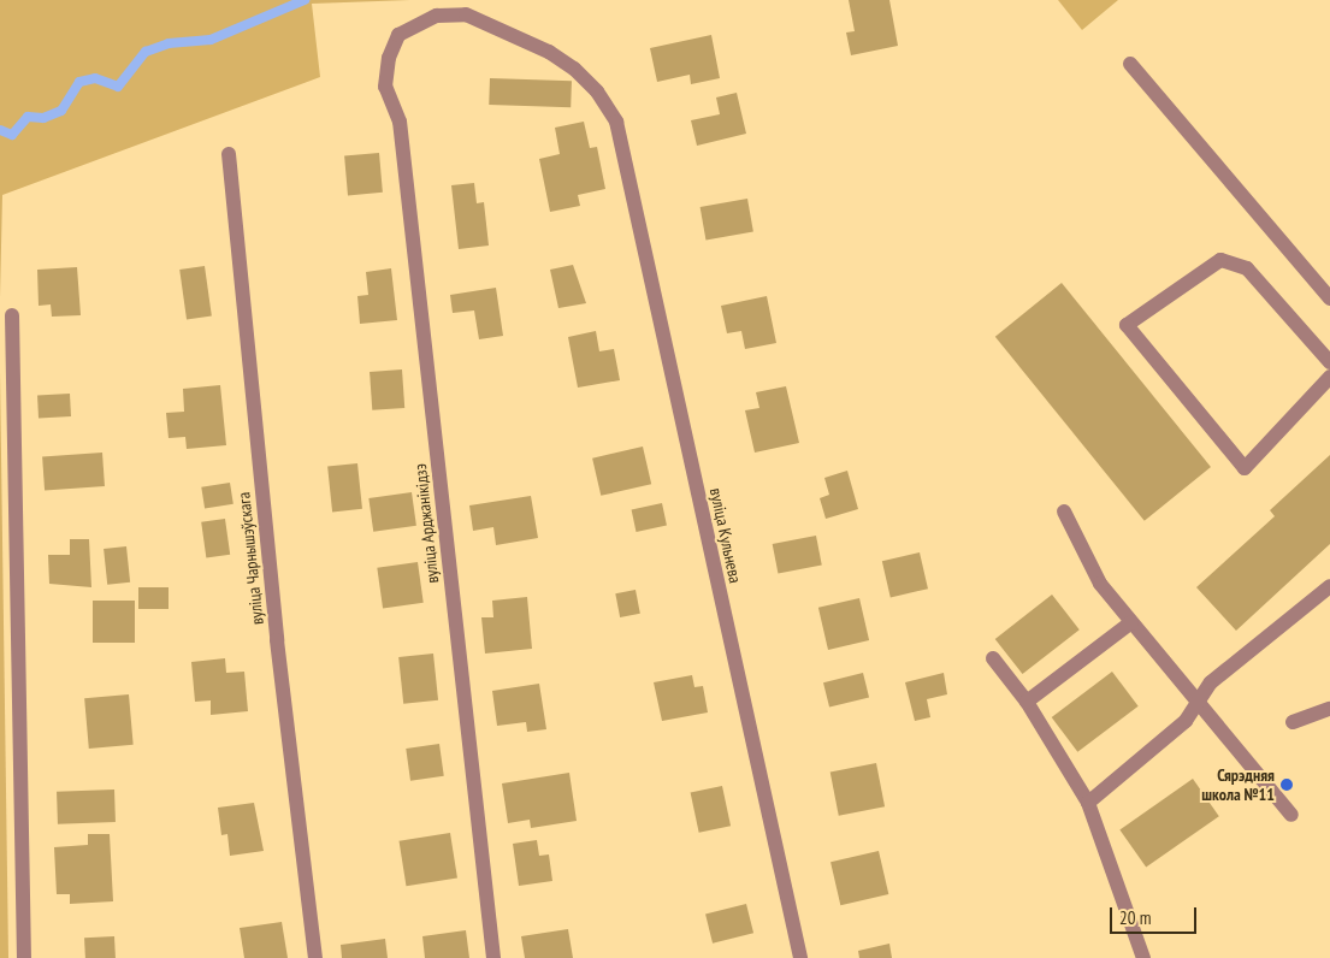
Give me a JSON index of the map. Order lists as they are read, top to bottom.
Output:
{
  "streets": {
    "street": ["вуліца Арджанікідзэ", "вуліца Кульнева", "вуліца Чарнышэўскага"]
  },
  "crossings": [
    ["вуліца Арджанікідзэ", "вуліца Кульнева"]
  ],
  "places": ["Сярэдняя школа №11"],
  "scale_bar": "20 m"
}
